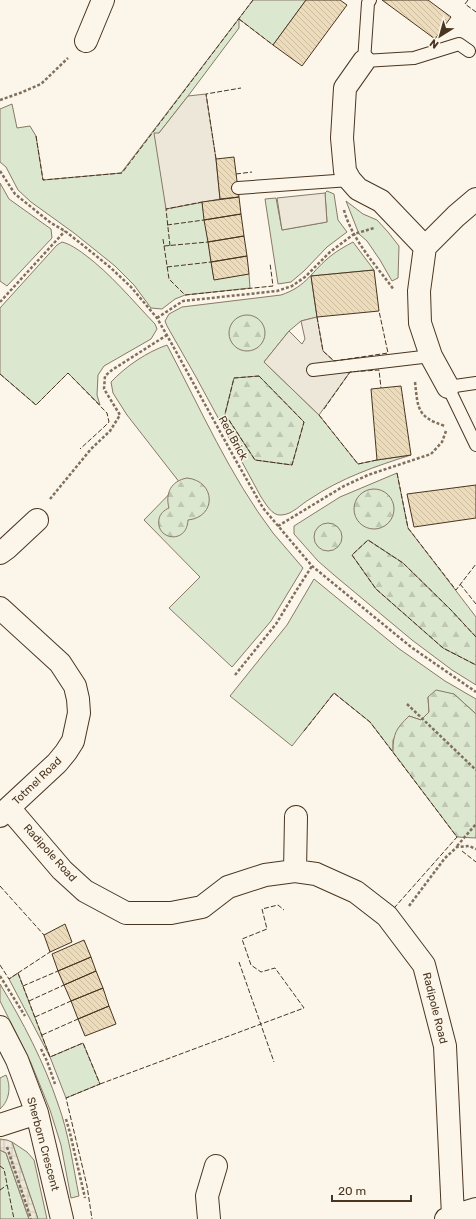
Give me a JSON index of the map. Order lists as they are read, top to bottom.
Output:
{
  "streets": {
    "street": ["Totmel Road", "Radipole Road", "Sherborn Crescent"],
    "path": ["Red Brick"]
  },
  "crossings": [
    ["Totmel Road", "Radipole Road"]
  ],
  "scale_bar": "20 m",
  "north": "bottom left"
}
